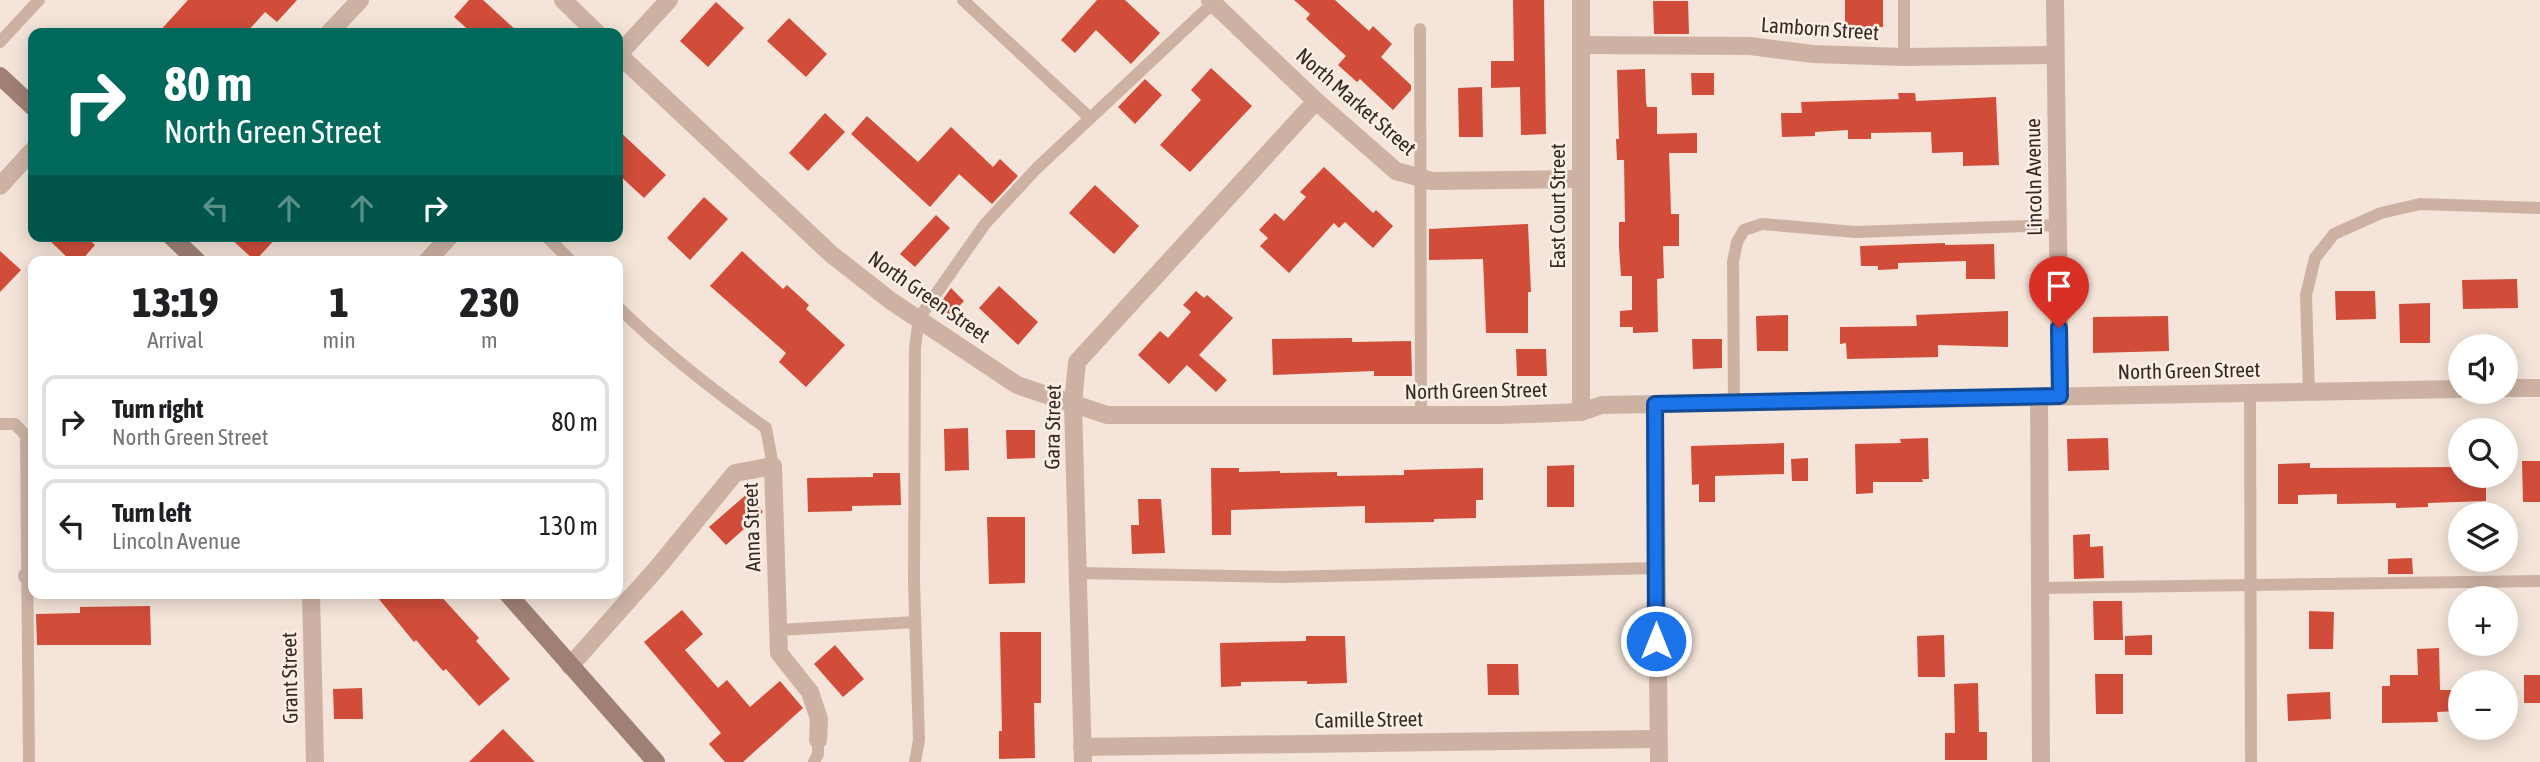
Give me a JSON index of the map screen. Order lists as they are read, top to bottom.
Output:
{
  "streets": {
    "street": [
      "Lamborn Street",
      "North Market Street",
      "Lincoln Avenue",
      "East Court Street",
      "North Green Street",
      "Gara Street",
      "Anna Street",
      "Grant Street",
      "Camille Street"
    ]
  },
  "crossings": [
    ["Lamborn Street", "Lincoln Avenue"],
    ["Lamborn Street", "East Court Street"],
    ["North Market Street", "East Court Street"],
    ["North Market Street", "Gara Street"],
    ["Lincoln Avenue", "North Green Street"],
    ["East Court Street", "North Green Street"],
    ["North Green Street", "Gara Street"],
    ["Gara Street", "Camille Street"]
  ],
  "page": {
    "turn": ["80 m", "North Green Street"],
    "eta": [
      "13:19",
      "Arrival",
      "1",
      "min",
      "230",
      "m"
    ],
    "map_buttons": ["+", "−"],
    "list": [
      {
        "name": "Turn right",
        "note": "North Green Street",
        "value": "80 m"
      },
      {
        "name": "Turn left",
        "note": "Lincoln Avenue",
        "value": "130 m"
      }
    ]
  }
}
